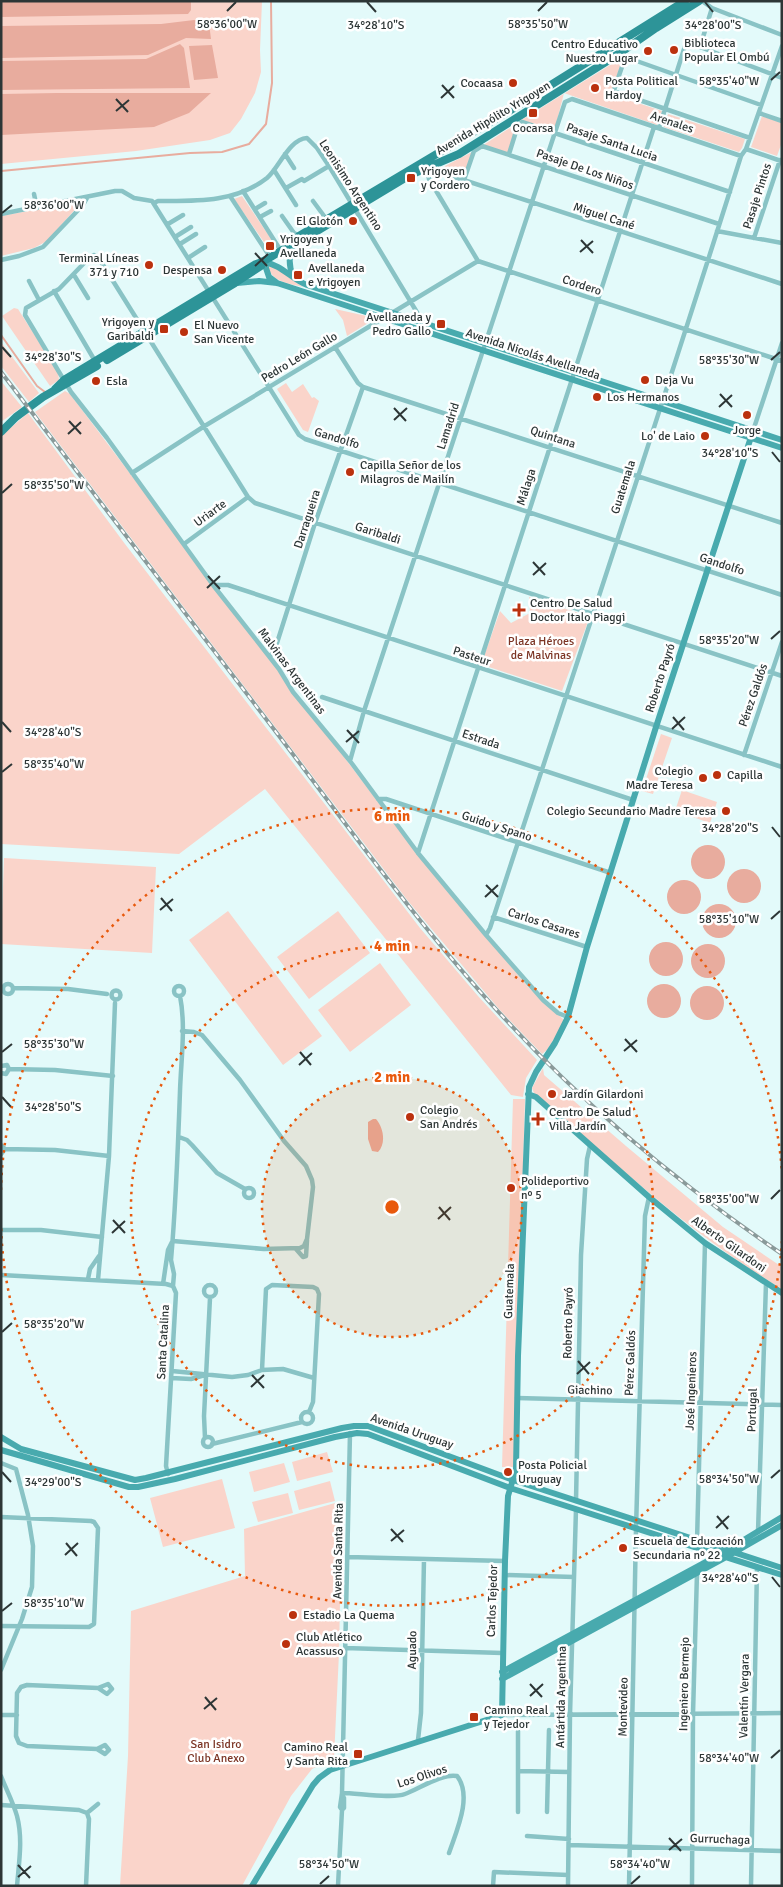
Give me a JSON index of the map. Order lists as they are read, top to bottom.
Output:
{
  "streets": {
    "main road": [
      "Avenida Hipólito Yrigoyen",
      "Avenida Nicolás Avellaneda",
      "Guatemala",
      "Roberto Payró",
      "Alberto Gilardoni",
      "Avenida Uruguay",
      "Carlos Tejedor"
    ],
    "street": [
      "Arenales",
      "Pasaje Santa Lucia",
      "Pasaje De Los Niños",
      "Leonisimo Argentino",
      "Pasaje Pintos",
      "Miguel Cané",
      "Cordero",
      "Pedro León Gallo",
      "Lamadrid",
      "Quintana",
      "Gandolfo",
      "Málaga",
      "Uriarte",
      "Darragueira",
      "Garibaldi",
      "Pasteur",
      "Malvinas Argentinas",
      "Pérez Galdós",
      "Estrada",
      "Guido y Spano",
      "Carlos Casares",
      "Santa Catalina",
      "Giachino",
      "José Ingenieros",
      "Portugal",
      "Avenida Santa Rita",
      "Aguado",
      "Ingeniero Bermejo",
      "Valentín Vergara",
      "Antártida Argentina",
      "Montevideo",
      "Los Olivos",
      "Gurruchaga"
    ]
  },
  "crossings": [
    ["Avenida Hipólito Yrigoyen", "Leonisimo Argentino"],
    ["Avenida Hipólito Yrigoyen", "Miguel Cané"],
    ["Avenida Hipólito Yrigoyen", "Avenida Nicolás Avellaneda"],
    ["Avenida Hipólito Yrigoyen", "Gandolfo"],
    ["Avenida Hipólito Yrigoyen", "Malvinas Argentinas"],
    ["Arenales", "Lamadrid"],
    ["Arenales", "Málaga"],
    ["Arenales", "Guatemala"],
    ["Pasaje Santa Lucia", "Pasaje De Los Niños"],
    ["Pasaje Santa Lucia", "Lamadrid"],
    ["Pasaje Santa Lucia", "Málaga"],
    ["Pasaje Santa Lucia", "Guatemala"],
    ["Pasaje De Los Niños", "Miguel Cané"],
    ["Pasaje De Los Niños", "Lamadrid"],
    ["Pasaje De Los Niños", "Málaga"],
    ["Pasaje De Los Niños", "Guatemala"],
    ["Leonisimo Argentino", "Avenida Nicolás Avellaneda"],
    ["Leonisimo Argentino", "Pedro León Gallo"],
    ["Leonisimo Argentino", "Gandolfo"],
    ["Miguel Cané", "Lamadrid"],
    ["Miguel Cané", "Málaga"],
    ["Miguel Cané", "Guatemala"],
    ["Cordero", "Pedro León Gallo"],
    ["Cordero", "Lamadrid"],
    ["Cordero", "Málaga"],
    ["Cordero", "Guatemala"],
    ["Cordero", "Roberto Payró"],
    ["Avenida Nicolás Avellaneda", "Pedro León Gallo"],
    ["Avenida Nicolás Avellaneda", "Lamadrid"],
    ["Avenida Nicolás Avellaneda", "Málaga"],
    ["Avenida Nicolás Avellaneda", "Guatemala"],
    ["Avenida Nicolás Avellaneda", "Roberto Payró"],
    ["Pedro León Gallo", "Gandolfo"],
    ["Pedro León Gallo", "Malvinas Argentinas"],
    ["Lamadrid", "Quintana"],
    ["Lamadrid", "Gandolfo"],
    ["Lamadrid", "Garibaldi"],
    ["Lamadrid", "Pasteur"],
    ["Lamadrid", "Malvinas Argentinas"],
    ["Lamadrid", "Estrada"],
    ["Quintana", "Málaga"],
    ["Quintana", "Guatemala"],
    ["Quintana", "Darragueira"],
    ["Quintana", "Roberto Payró"],
    ["Gandolfo", "Málaga"],
    ["Gandolfo", "Guatemala"],
    ["Gandolfo", "Darragueira"],
    ["Gandolfo", "Roberto Payró"],
    ["Málaga", "Garibaldi"],
    ["Málaga", "Pasteur"],
    ["Málaga", "Malvinas Argentinas"],
    ["Málaga", "Estrada"],
    ["Málaga", "Guido y Spano"],
    ["Guatemala", "Garibaldi"],
    ["Guatemala", "Pasteur"],
    ["Guatemala", "Malvinas Argentinas"],
    ["Guatemala", "Roberto Payró"],
    ["Guatemala", "Estrada"],
    ["Guatemala", "Guido y Spano"],
    ["Guatemala", "Carlos Casares"],
    ["Guatemala", "Alberto Gilardoni"],
    ["Guatemala", "Giachino"],
    ["Guatemala", "Avenida Uruguay"],
    ["Guatemala", "Carlos Tejedor"],
    ["Uriarte", "Garibaldi"],
    ["Uriarte", "Malvinas Argentinas"],
    ["Darragueira", "Garibaldi"],
    ["Darragueira", "Pasteur"],
    ["Darragueira", "Malvinas Argentinas"],
    ["Garibaldi", "Roberto Payró"],
    ["Garibaldi", "Pérez Galdós"],
    ["Pasteur", "Malvinas Argentinas"],
    ["Pasteur", "Roberto Payró"],
    ["Pasteur", "Pérez Galdós"],
    ["Malvinas Argentinas", "Roberto Payró"],
    ["Malvinas Argentinas", "Guido y Spano"],
    ["Roberto Payró", "Estrada"],
    ["Roberto Payró", "Guido y Spano"],
    ["Roberto Payró", "Carlos Casares"],
    ["Roberto Payró", "Alberto Gilardoni"],
    ["Roberto Payró", "Giachino"],
    ["Roberto Payró", "Avenida Uruguay"],
    ["Pérez Galdós", "Alberto Gilardoni"],
    ["Pérez Galdós", "Giachino"],
    ["Pérez Galdós", "Avenida Uruguay"],
    ["Pérez Galdós", "Montevideo"],
    ["Alberto Gilardoni", "José Ingenieros"],
    ["Alberto Gilardoni", "Portugal"],
    ["Santa Catalina", "Avenida Uruguay"],
    ["Giachino", "José Ingenieros"],
    ["Giachino", "Portugal"],
    ["José Ingenieros", "Avenida Uruguay"],
    ["Avenida Uruguay", "Avenida Santa Rita"],
    ["Avenida Uruguay", "Carlos Tejedor"],
    ["Avenida Uruguay", "Valentín Vergara"],
    ["Avenida Uruguay", "Antártida Argentina"],
    ["Avenida Uruguay", "Montevideo"],
    ["Avenida Santa Rita", "Los Olivos"],
    ["Ingeniero Bermejo", "Gurruchaga"],
    ["Valentín Vergara", "Gurruchaga"],
    ["Antártida Argentina", "Gurruchaga"],
    ["Montevideo", "Gurruchaga"]
  ],
  "parks": ["Plaza Héroes de Malvinas", "San Isidro Club Anexo"],
  "places": {
    "other": [
      "Biblioteca Popular El Ombú",
      "Centro Educativo Nuestro Lugar",
      "Cocaasa",
      "Posta Political Hardoy",
      "El Glotón",
      "Terminal Líneas 371 y 710",
      "Despensa",
      "El Nuevo San Vicente",
      "Deja Vu",
      "Esla",
      "Los Hermanos",
      "Jorge",
      "Lo' de Laio",
      "Capilla Señor de los Milagros de Mailín",
      "Capilla",
      "Colegio Madre Teresa",
      "Colegio Secundario Madre Teresa",
      "Jardín Gilardoni",
      "Colegio San Andrés",
      "Polideportivo nº 5",
      "Posta Policial Uruguay",
      "Escuela de Educación Secundaria nº 22",
      "Estadio La Quema",
      "Club Atlético Acassuso"
    ],
    "transit": [
      "Cocarsa",
      "Yrigoyen y Cordero",
      "Yrigoyen y Avellaneda",
      "Avellaneda e Yrigoyen",
      "Avellaneda y Pedro Gallo",
      "Yrigoyen y Garibaldi",
      "Camino Real y Tejedor",
      "Camino Real y Santa Rita"
    ],
    "health": ["Centro De Salud Doctor Italo Piaggi", "Centro De Salud Villa Jardín"]
  },
  "coordinates": [
    "58°36'00\"W",
    "58°35'50\"W",
    "34°28'10\"S",
    "34°28'00\"S",
    "58°35'40\"W",
    "34°28'30\"S",
    "58°35'30\"W",
    "58°35'20\"W",
    "34°28'40\"S",
    "34°28'20\"S",
    "58°35'10\"W",
    "34°28'50\"S",
    "58°35'00\"W",
    "58°34'50\"W",
    "34°29'00\"S",
    "58°34'40\"W"
  ],
  "rings": ["6 min", "4 min", "2 min"]
}
